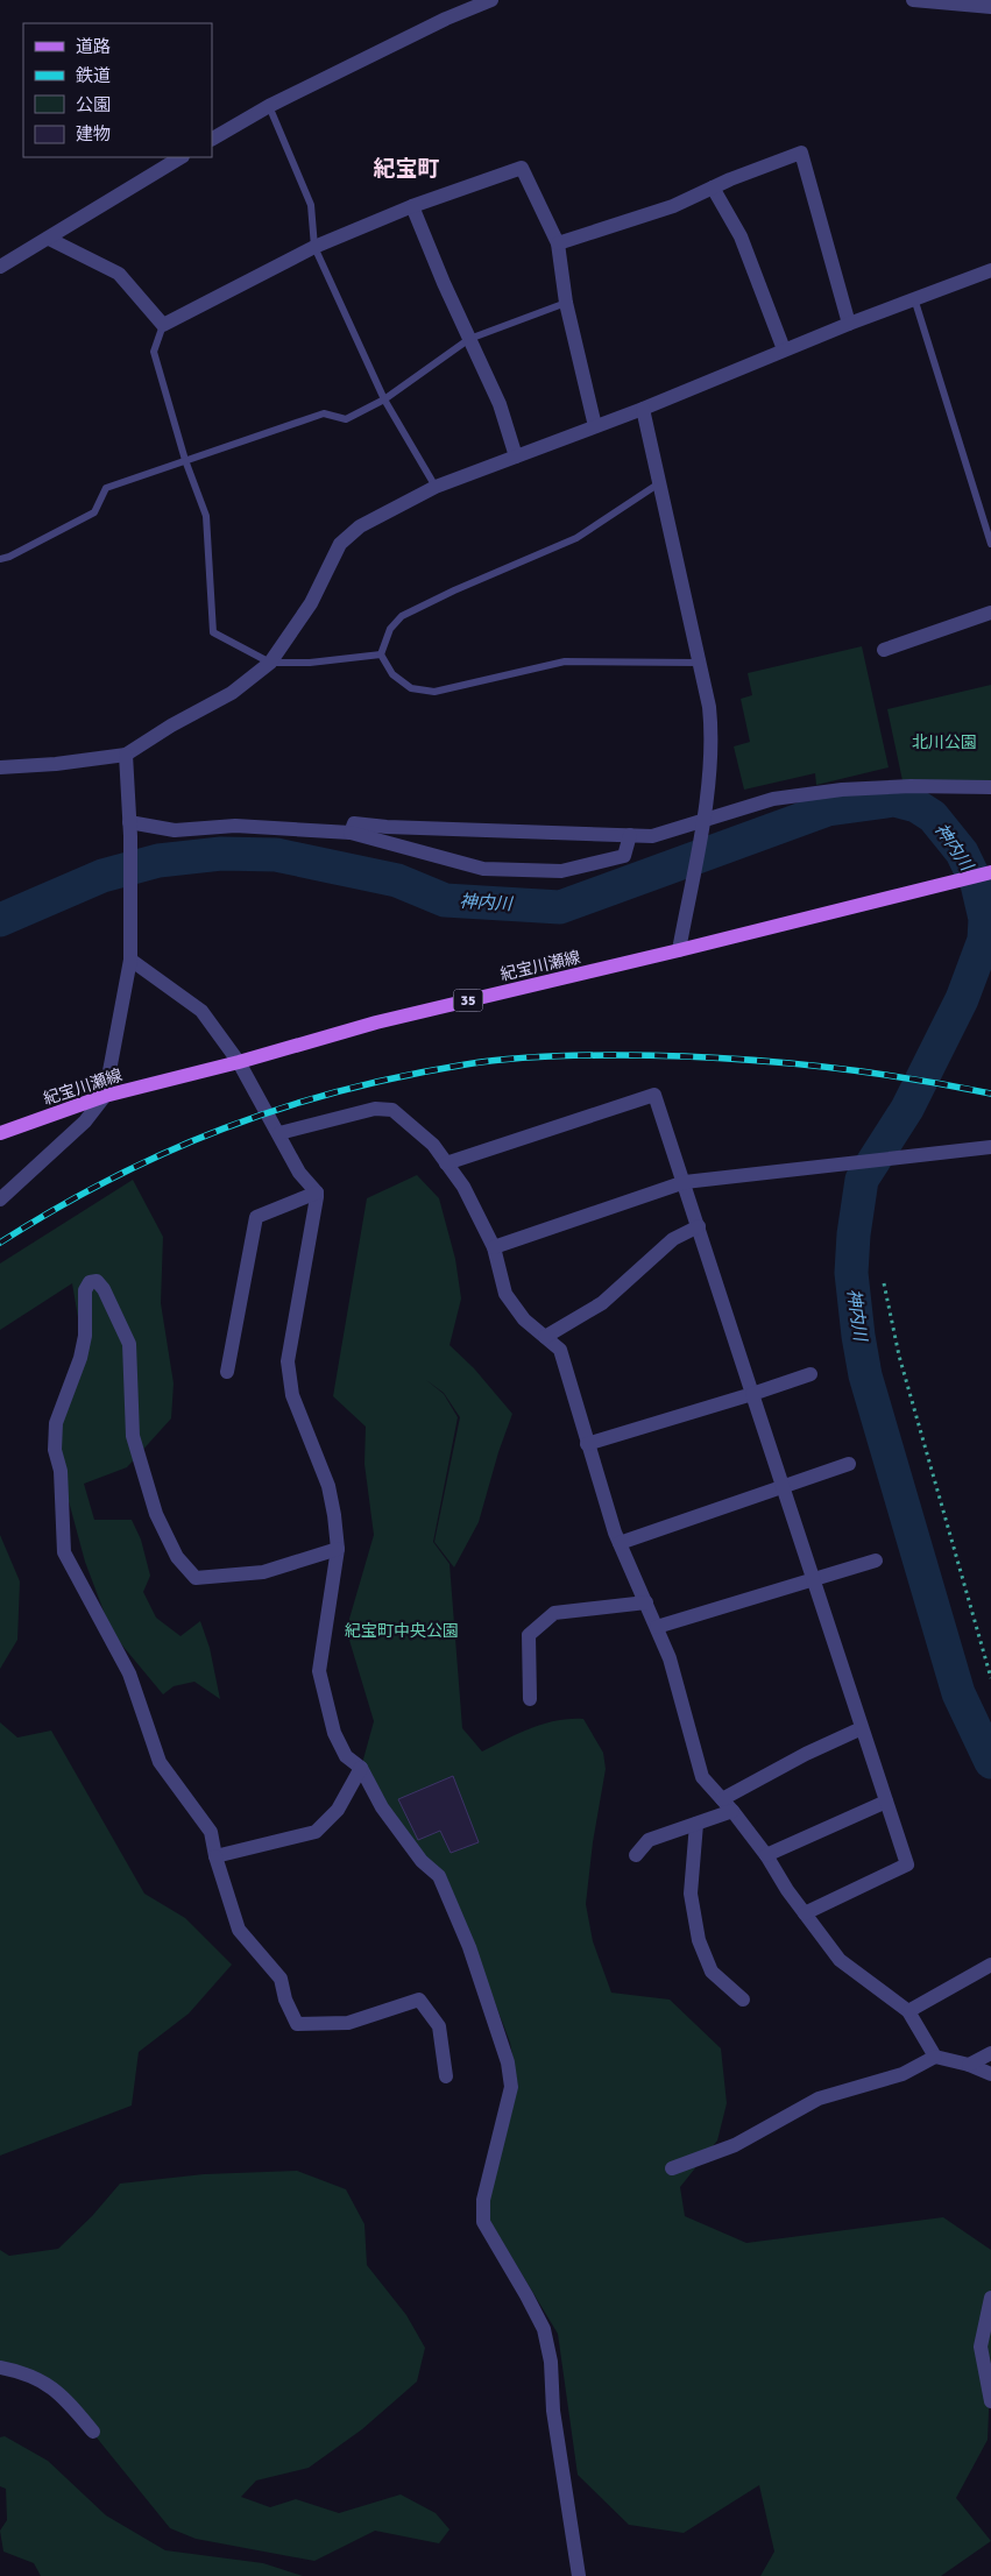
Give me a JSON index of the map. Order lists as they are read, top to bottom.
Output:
{
  "streets": {
    "main road": ["紀宝川瀬線", "35"]
  },
  "districts": ["紀宝町"],
  "water": ["神内川"],
  "parks": ["北川公園", "紀宝町中央公園"],
  "legend": [
    "道路",
    "鉄道",
    "公園",
    "建物"
  ]
}
